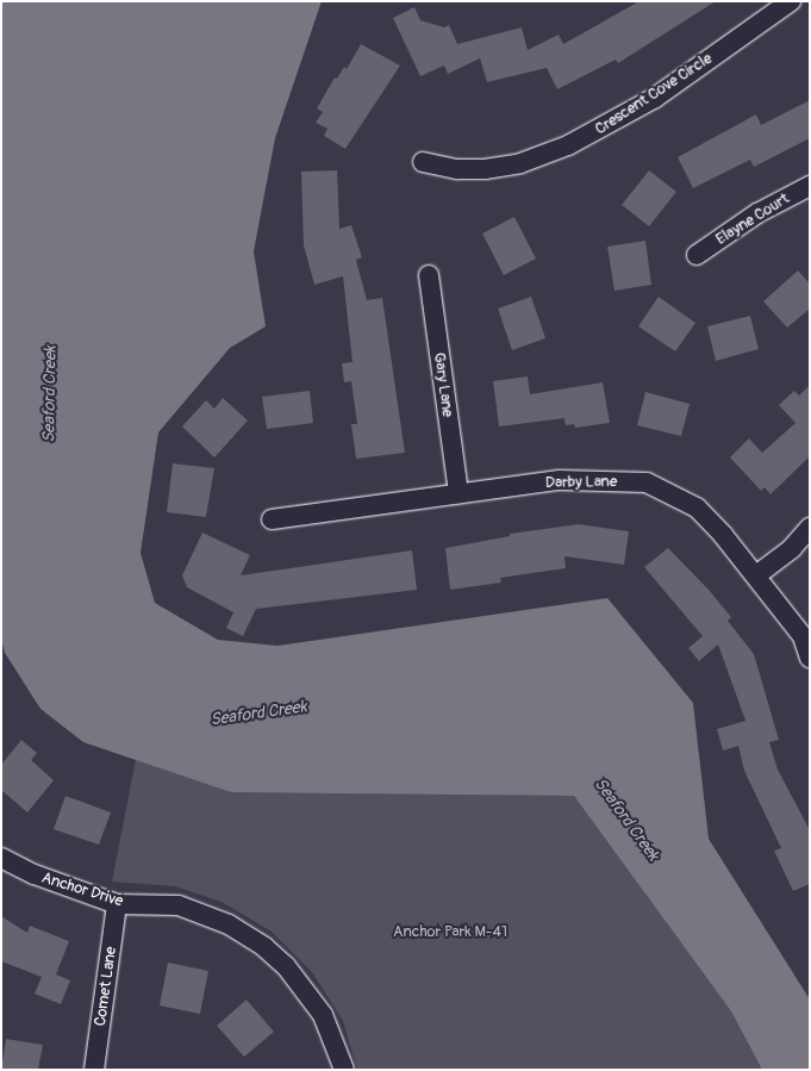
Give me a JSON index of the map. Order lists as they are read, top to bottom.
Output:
{
  "streets": {
    "street": [
      "Crescent Cove Circle",
      "Elayne Court",
      "Gary Lane",
      "Darby Lane",
      "Anchor Drive",
      "Comet Lane"
    ]
  },
  "crossings": [
    ["Gary Lane", "Darby Lane"],
    ["Anchor Drive", "Comet Lane"]
  ],
  "water": ["Seaford Creek"],
  "parks": ["Anchor Park M-41"]
}
